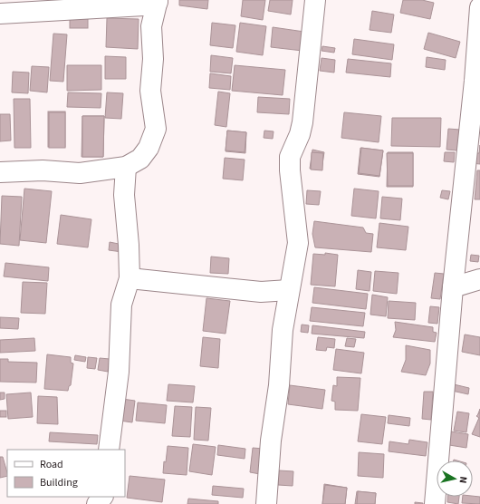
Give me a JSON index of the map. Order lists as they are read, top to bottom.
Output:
{
  "legend": ["Road", "Building"],
  "north": "right"
}
